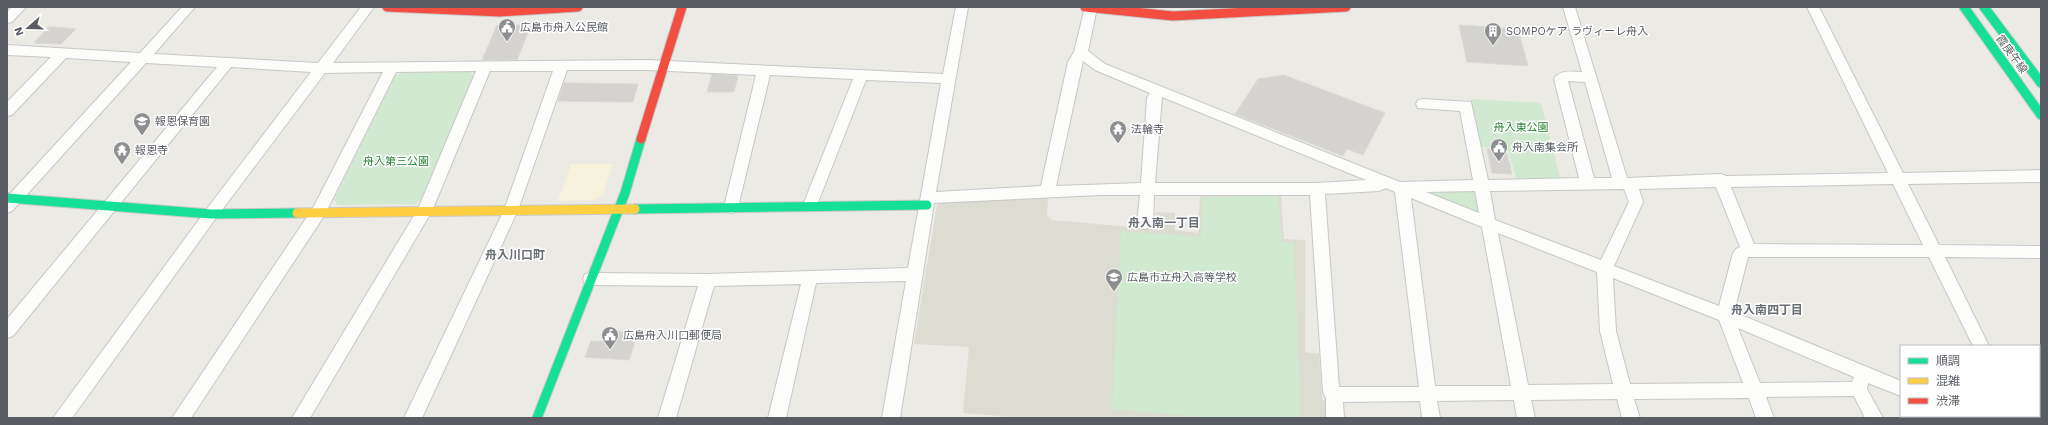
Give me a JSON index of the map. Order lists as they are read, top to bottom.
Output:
{
  "streets": {
    "street": ["霞庚午線"]
  },
  "districts": ["舟入南一丁目", "舟入川口町", "舟入南四丁目"],
  "parks": ["舟入東公園", "舟入第三公園"],
  "places": {
    "public building": ["広島市舟入公民館", "舟入南集会所", "広島舟入川口郵便局"],
    "building": ["SOMPOケア ラヴィーレ舟入"],
    "school or university": ["報恩保育園", "広島市立舟入高等学校"],
    "temple": ["法輪寺", "報恩寺"]
  },
  "legend": ["順調", "混雑", "渋滞"],
  "north": "left"
}
